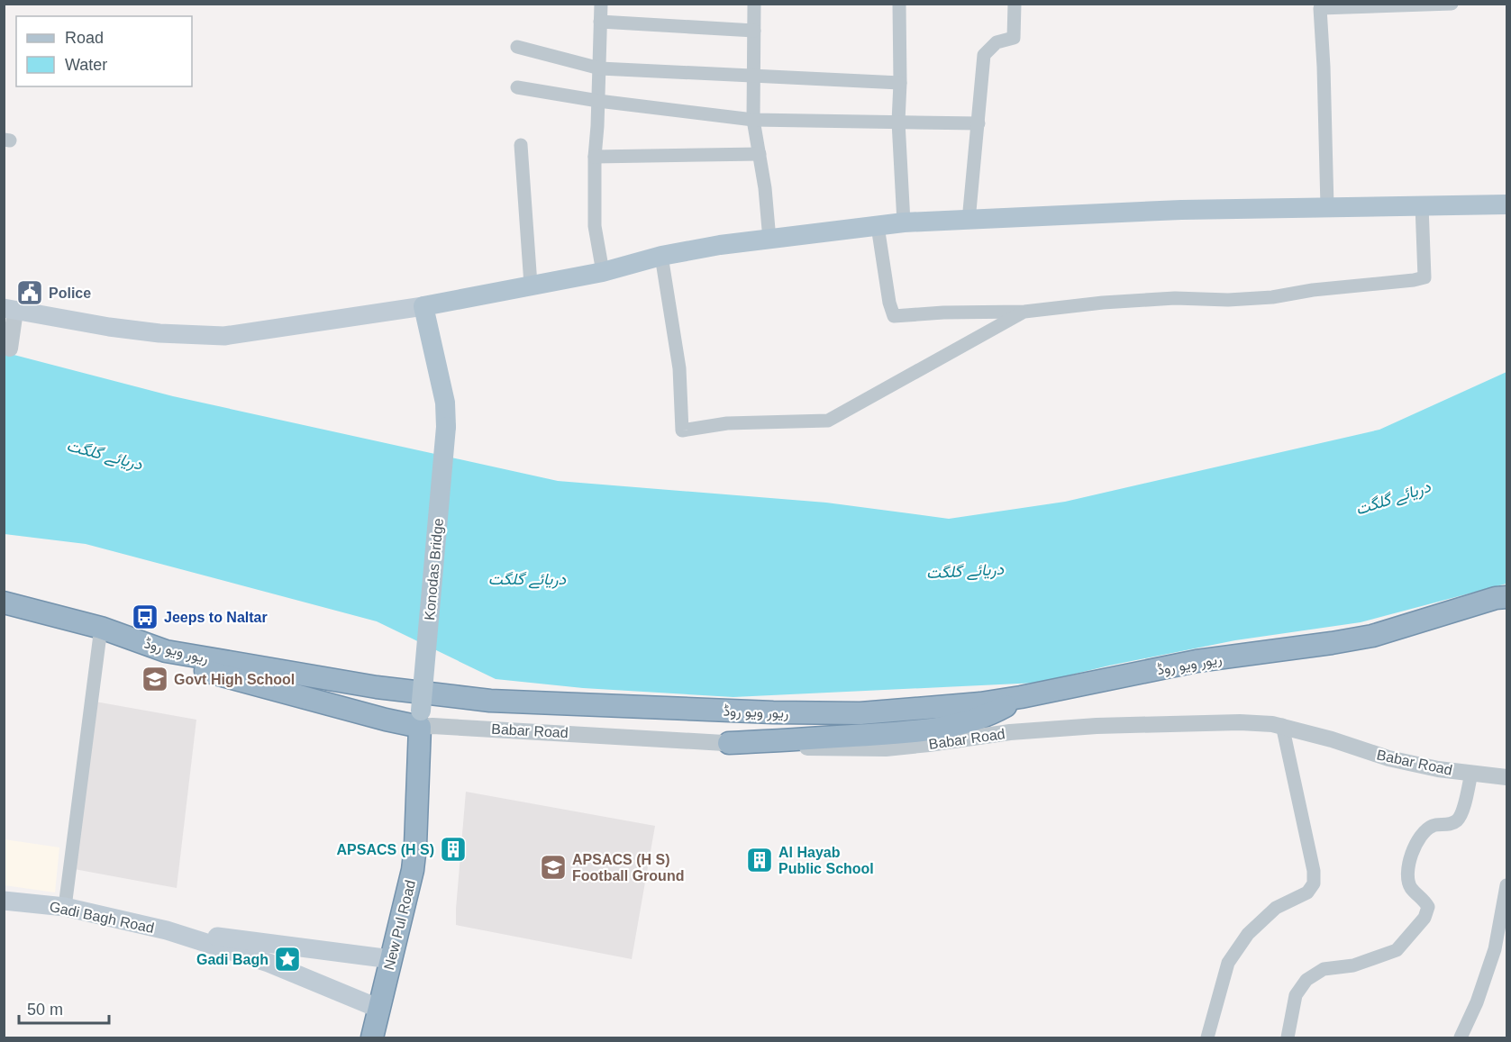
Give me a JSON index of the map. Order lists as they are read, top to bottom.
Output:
{
  "streets": {
    "highway": ["ریور ویو روڈ", "New Pul Road"],
    "main road": ["Konodas Bridge", "Gadi Bagh Road"],
    "street": ["Babar Road"]
  },
  "crossings": [
    ["Konodas Bridge", "Babar Road"],
    ["Konodas Bridge", "New Pul Road"],
    ["Babar Road", "New Pul Road"],
    ["Gadi Bagh Road", "New Pul Road"]
  ],
  "water": ["دریائے گلگت"],
  "places": {
    "public building": ["Police"],
    "bus stop": ["Jeeps to Naltar"],
    "school or university": ["Govt High School", "APSACS (H S) Football Ground"],
    "building": ["APSACS (H S)", "Al Hayab Public School"],
    "place": ["Gadi Bagh"]
  },
  "legend": ["Road", "Water"],
  "scale_bar": "50 m"
}
